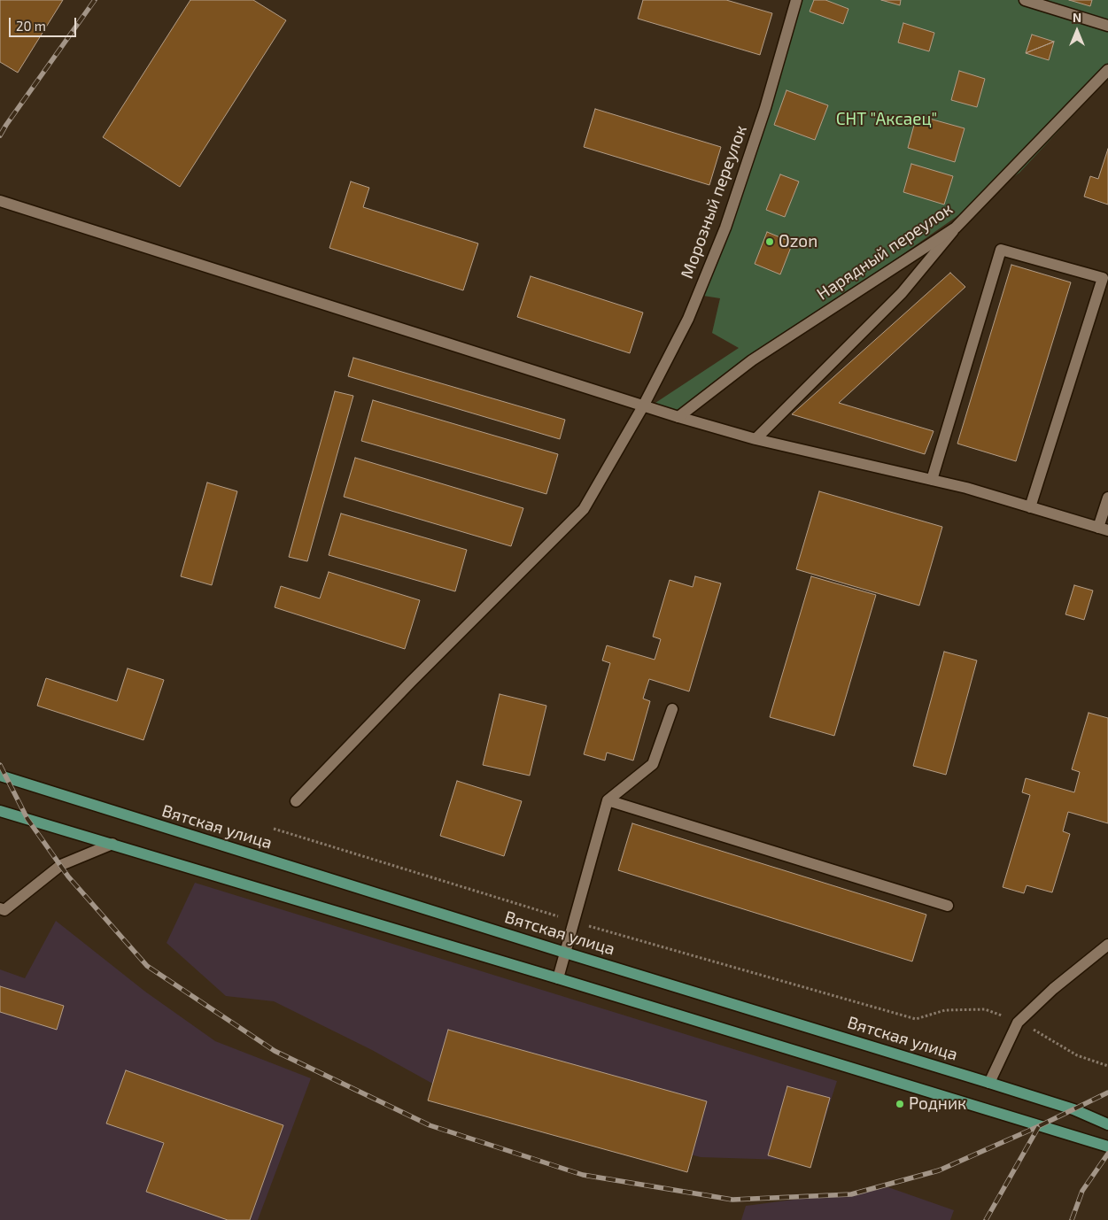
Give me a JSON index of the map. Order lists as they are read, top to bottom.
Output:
{
  "streets": {
    "main road": ["Вятская улица"],
    "street": ["Морозный переулок", "Нарядный переулок"]
  },
  "parks": ["СНТ \"Аксаец\""],
  "places": ["Ozon", "Родник"],
  "scale_bar": "20 m",
  "north": "top"
}
